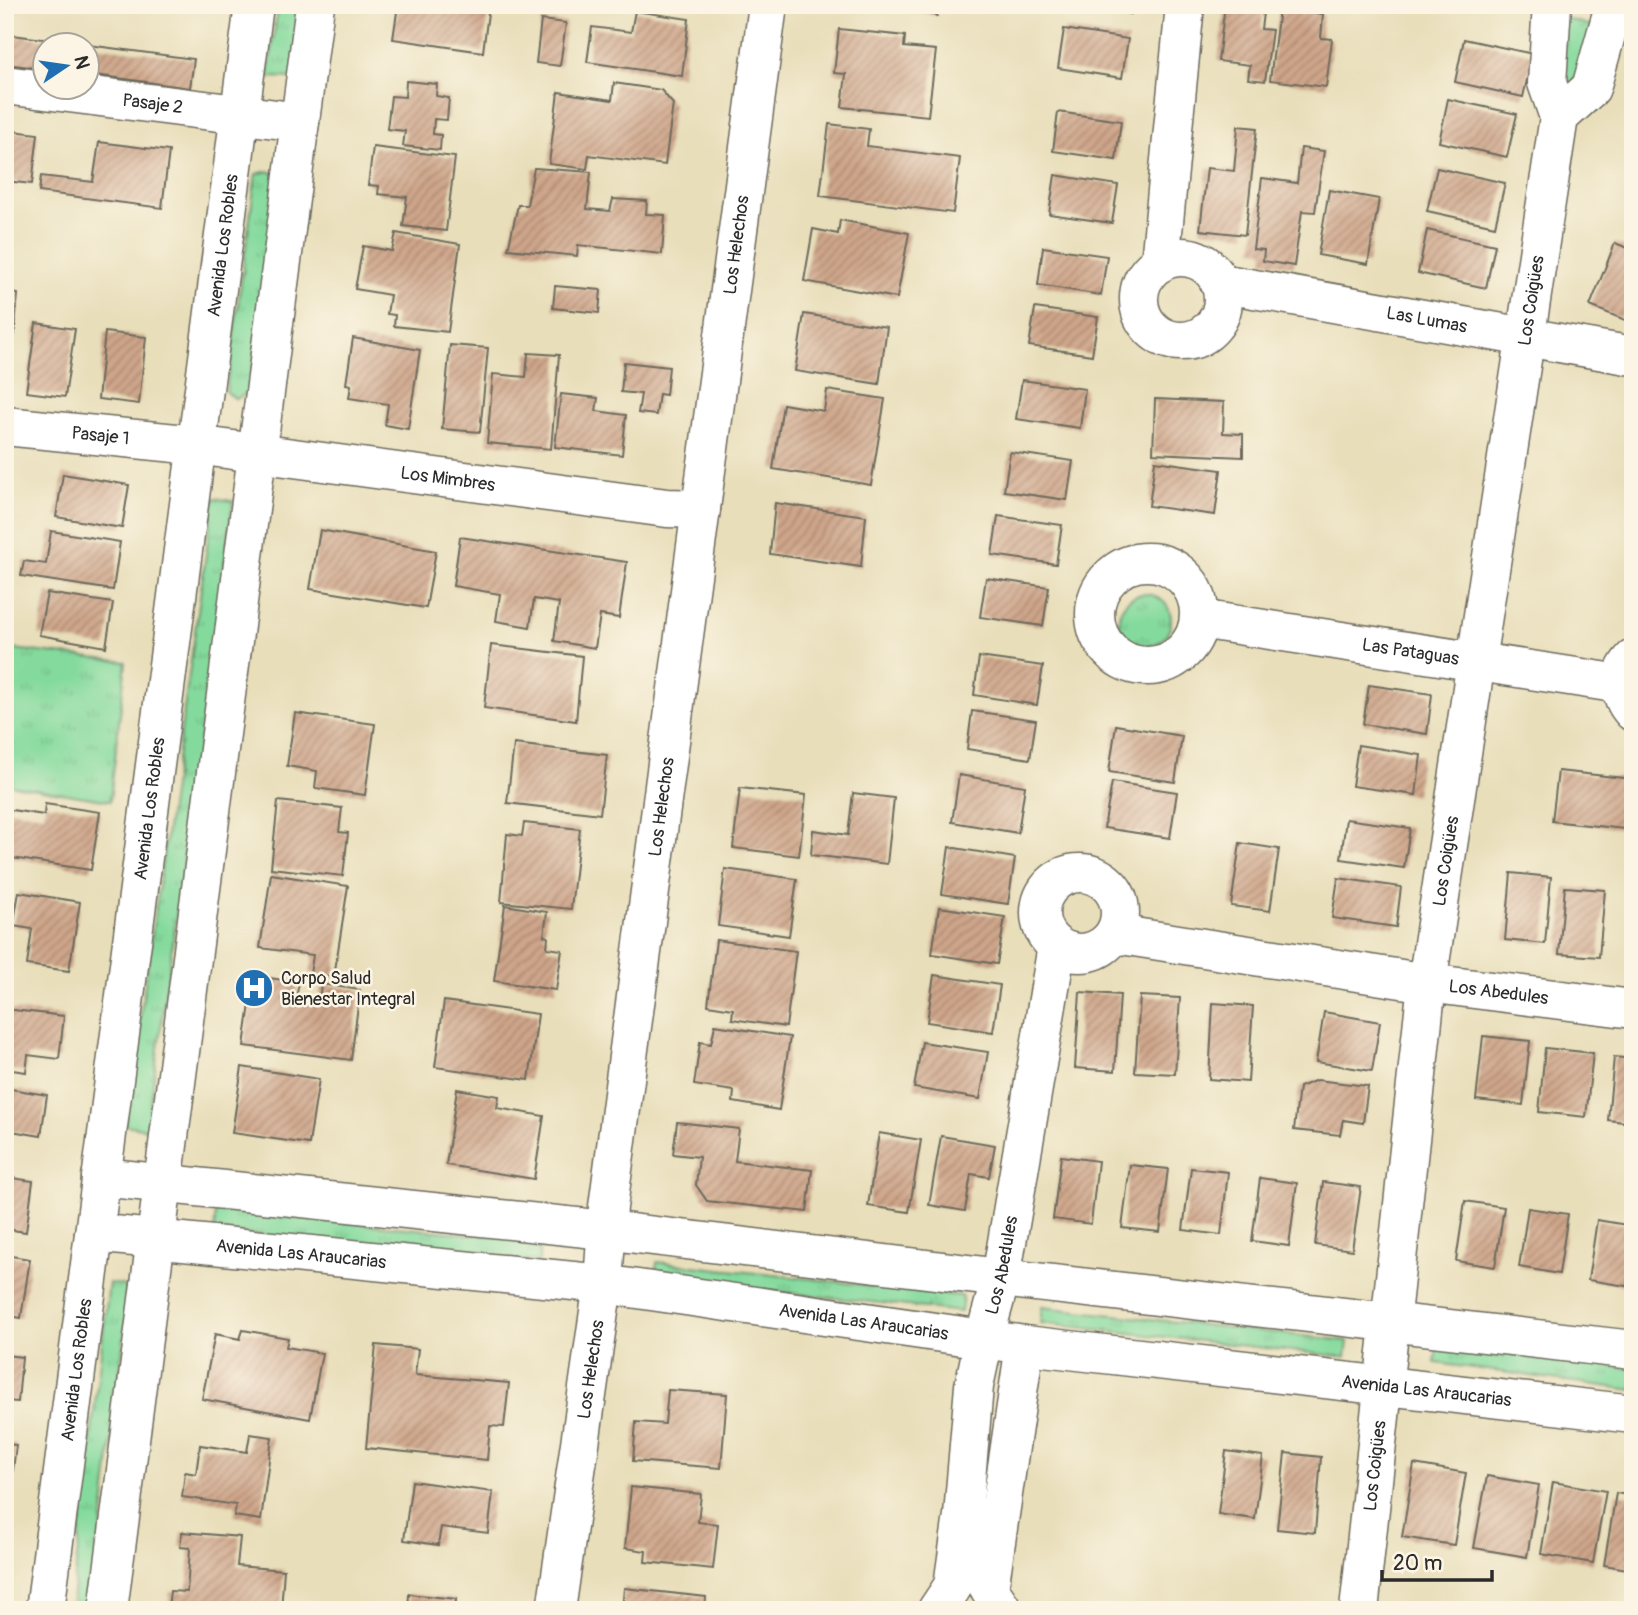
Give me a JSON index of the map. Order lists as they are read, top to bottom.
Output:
{
  "streets": {
    "street": [
      "Pasaje 2",
      "Avenida Los Robles",
      "Los Helechos",
      "Los Coigües",
      "Las Lumas",
      "Pasaje 1",
      "Los Mimbres",
      "Las Pataguas",
      "Los Abedules",
      "Avenida Las Araucarias"
    ]
  },
  "crossings": [
    ["Pasaje 2", "Avenida Los Robles"],
    ["Avenida Los Robles", "Pasaje 1"],
    ["Avenida Los Robles", "Los Mimbres"],
    ["Avenida Los Robles", "Avenida Las Araucarias"],
    ["Los Helechos", "Los Mimbres"],
    ["Los Helechos", "Avenida Las Araucarias"],
    ["Los Coigües", "Las Lumas"],
    ["Los Coigües", "Las Pataguas"],
    ["Los Coigües", "Los Abedules"],
    ["Los Coigües", "Avenida Las Araucarias"],
    ["Pasaje 1", "Los Mimbres"],
    ["Los Abedules", "Avenida Las Araucarias"]
  ],
  "places": {
    "hospital": ["Corpo Salud Bienestar Integral"]
  },
  "scale_bar": "20 m",
  "north": "right"
}
